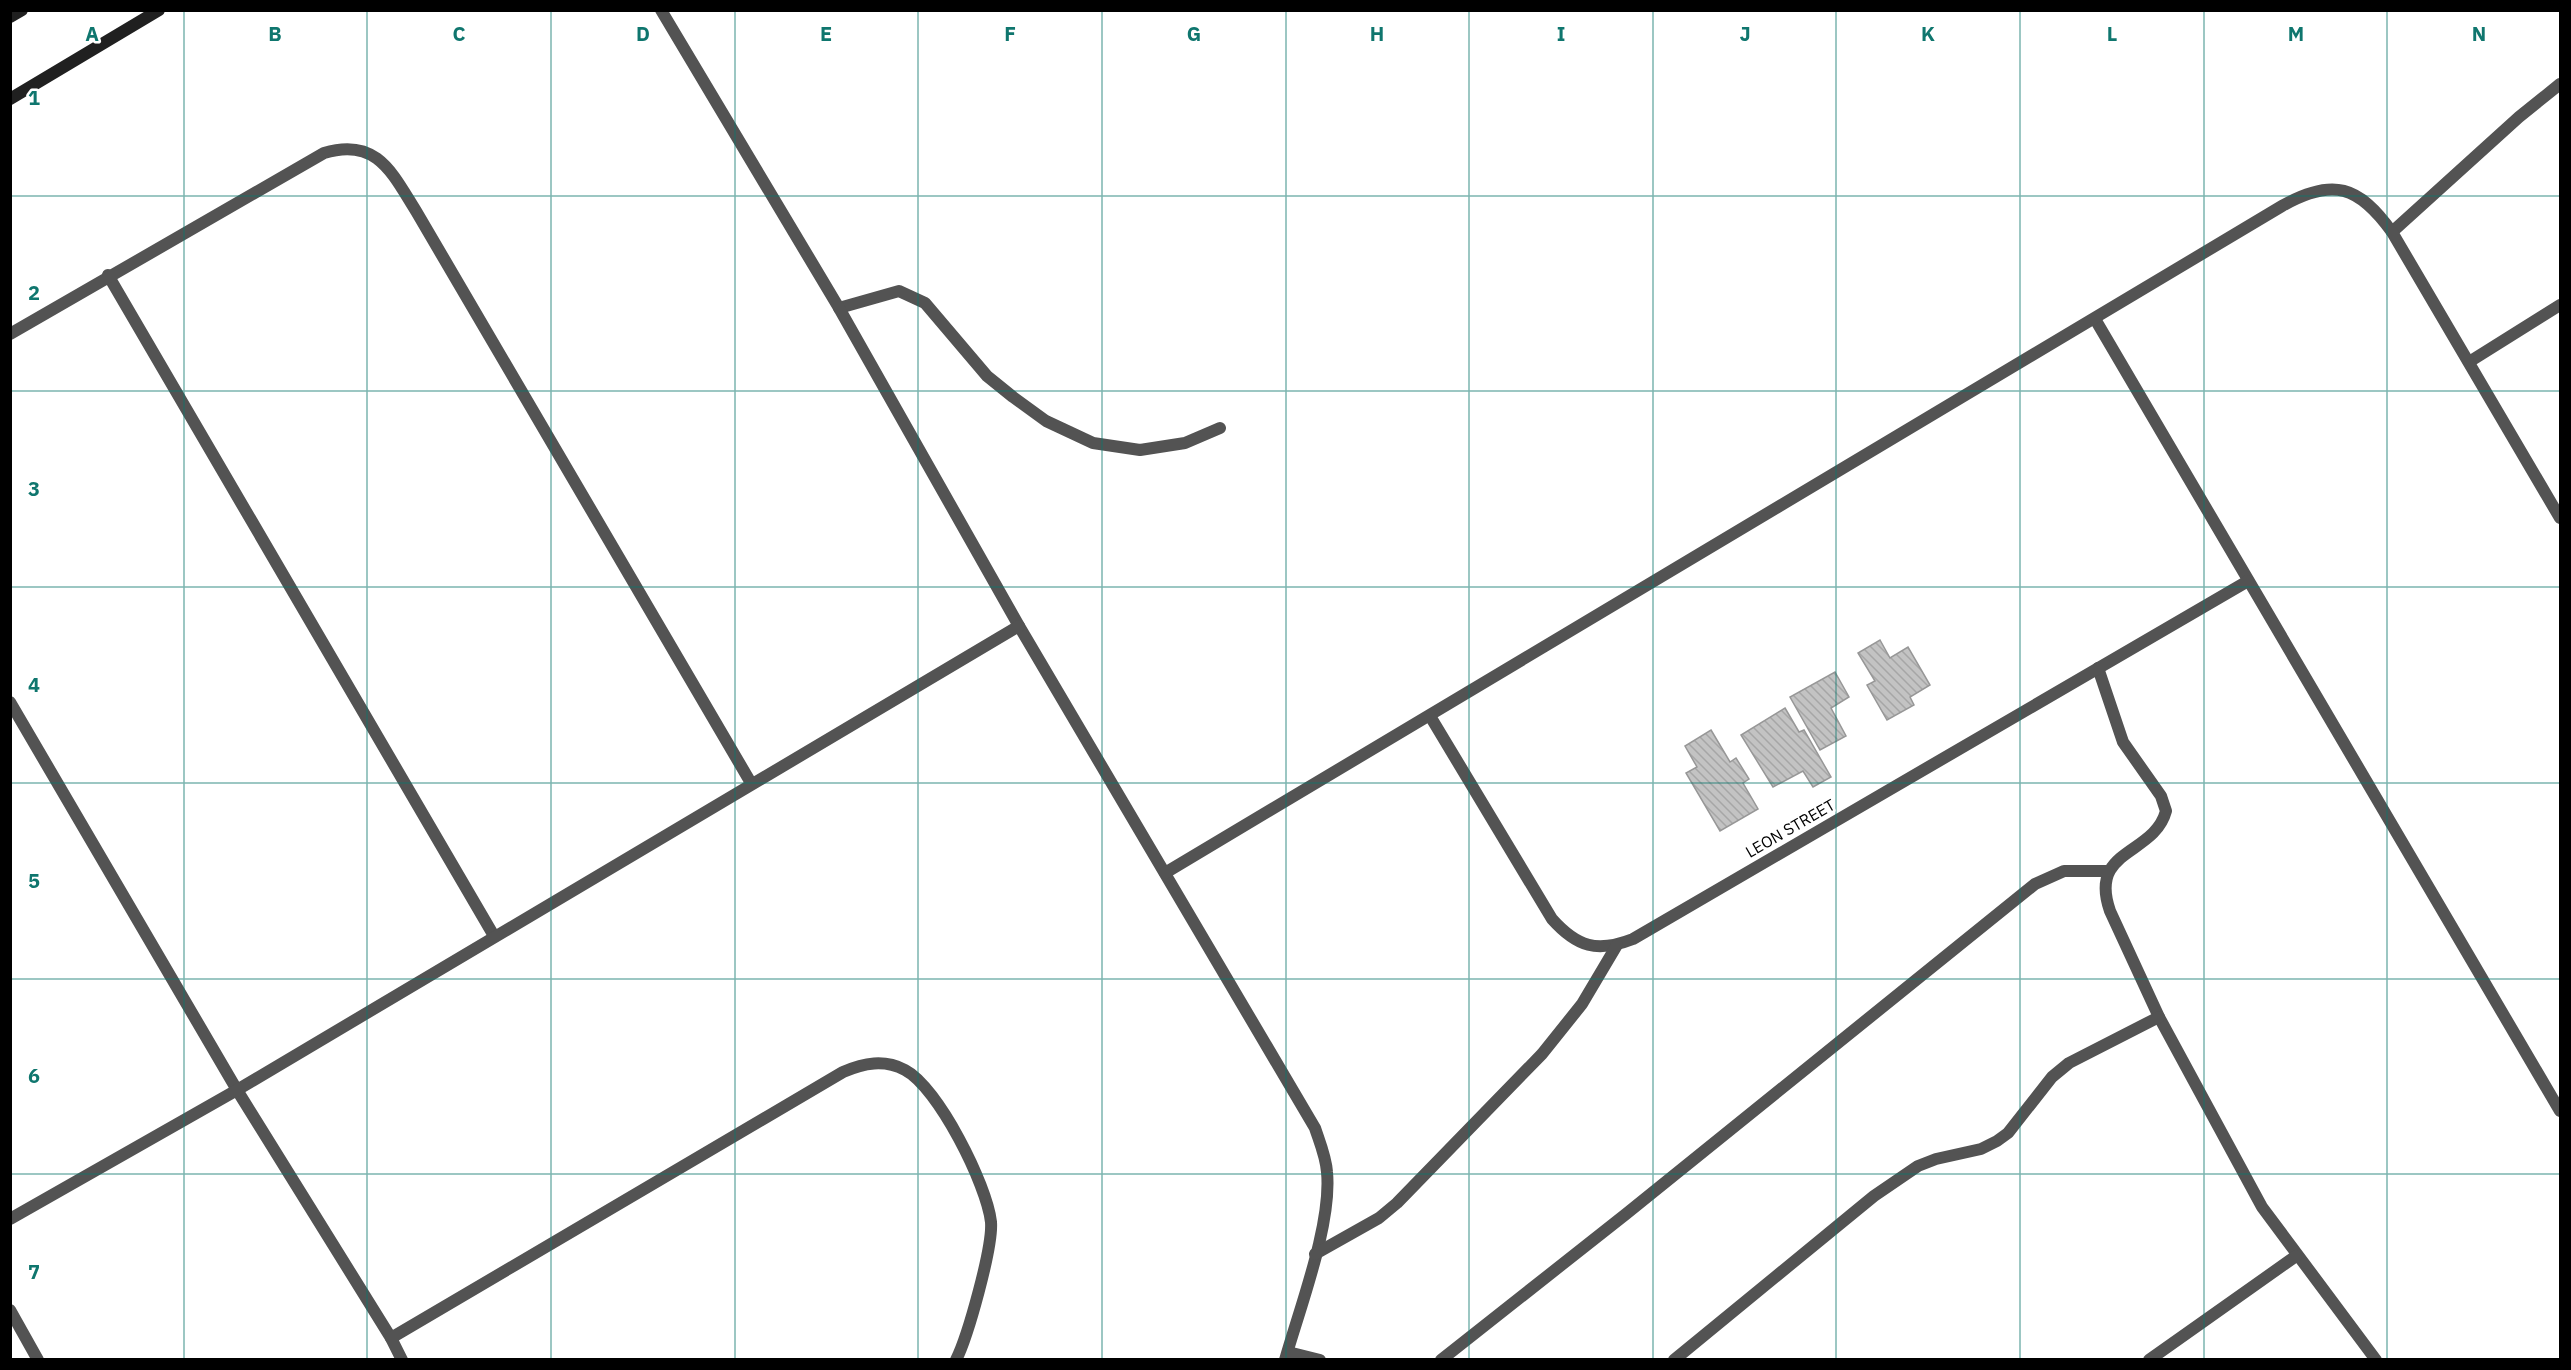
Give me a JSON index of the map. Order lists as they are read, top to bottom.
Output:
{
  "streets": {
    "street": ["LEON STREET"]
  },
  "grid": {
    "columns": [
      "A",
      "B",
      "C",
      "D",
      "E",
      "F",
      "G",
      "H",
      "I",
      "J",
      "K",
      "L",
      "M",
      "N"
    ],
    "rows": [
      "1",
      "2",
      "3",
      "4",
      "5",
      "6",
      "7"
    ]
  }
}
